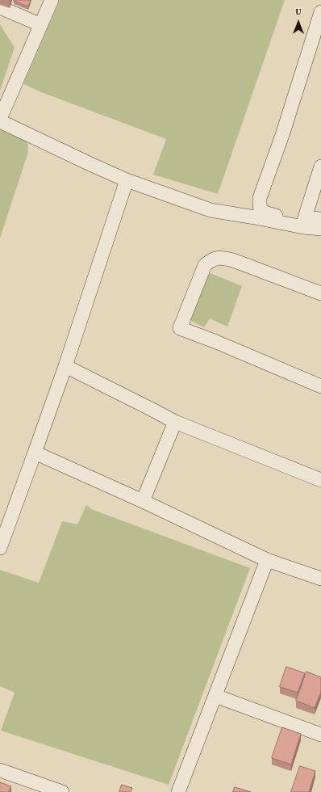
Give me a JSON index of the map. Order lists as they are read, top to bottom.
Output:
{
  "north": "top"
}
